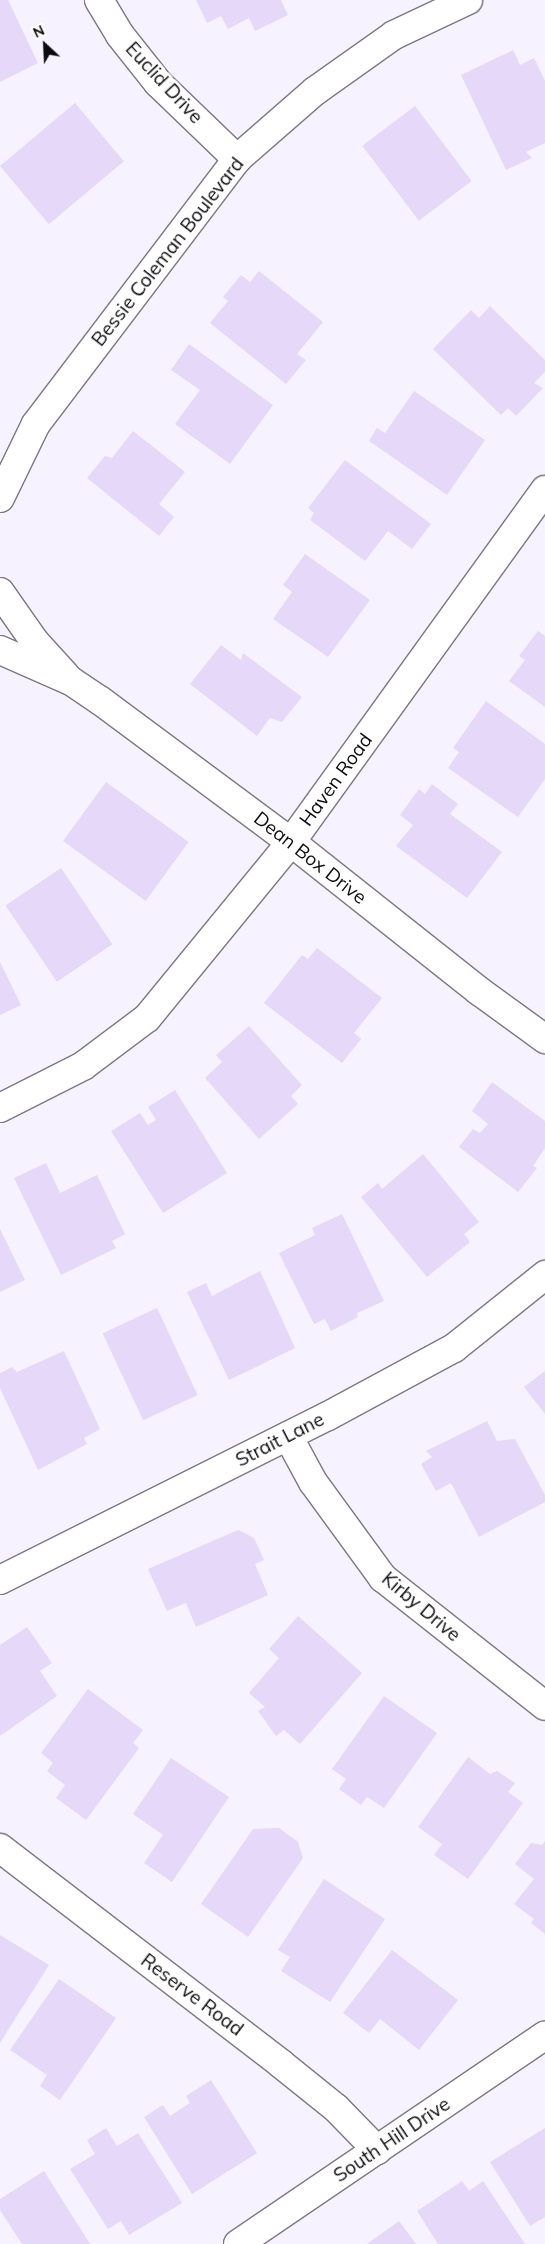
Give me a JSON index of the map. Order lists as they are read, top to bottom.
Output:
{
  "streets": {
    "street": [
      "Euclid Drive",
      "Bessie Coleman Boulevard",
      "Haven Road",
      "Dean Box Drive",
      "Strait Lane",
      "Kirby Drive",
      "Reserve Road",
      "South Hill Drive"
    ]
  },
  "crossings": [
    ["Euclid Drive", "Bessie Coleman Boulevard"],
    ["Haven Road", "Dean Box Drive"],
    ["Strait Lane", "Kirby Drive"],
    ["Reserve Road", "South Hill Drive"]
  ],
  "north": "top left"
}
